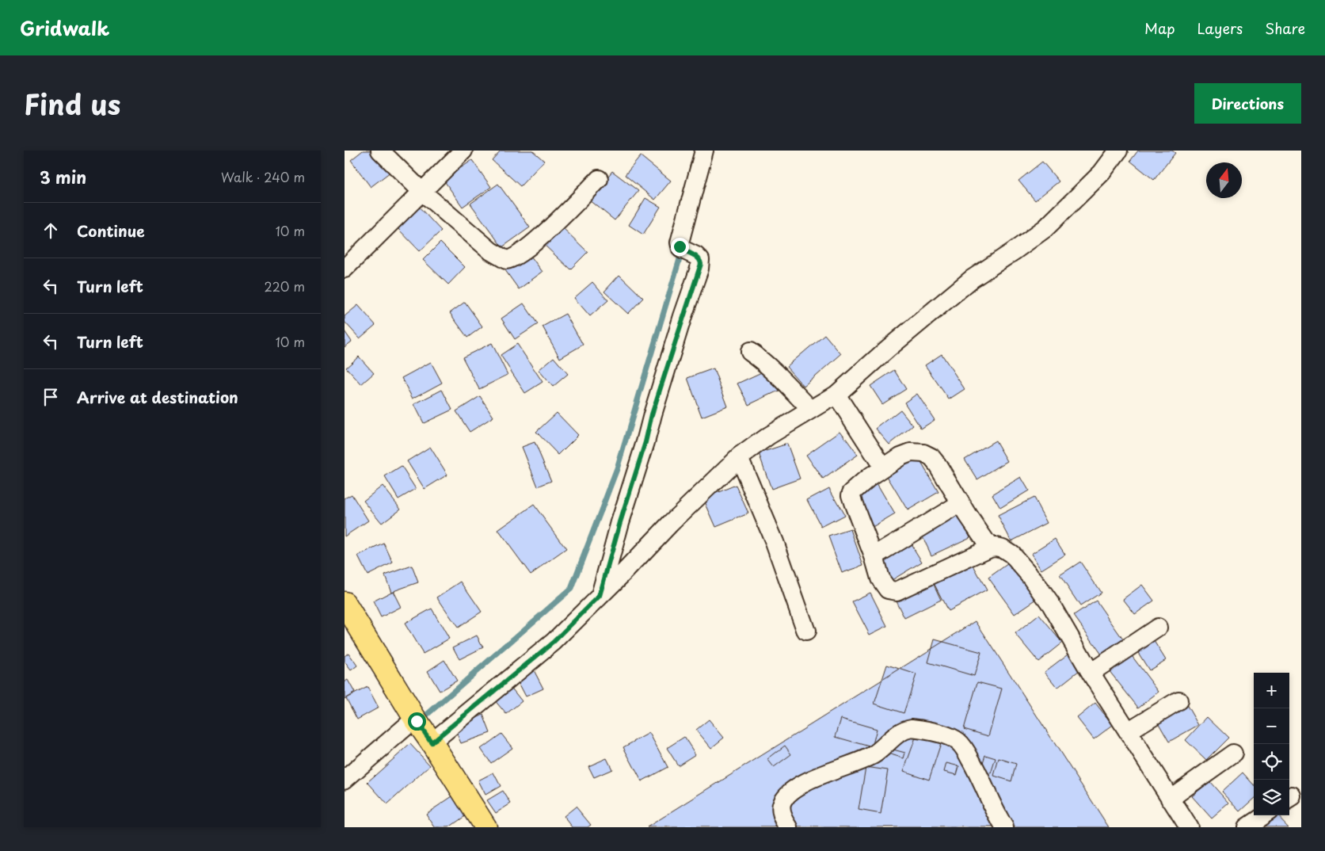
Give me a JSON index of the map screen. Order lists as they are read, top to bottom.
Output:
{
  "north": "top",
  "page": {
    "header": "Gridwalk",
    "nav": ["Map", "Layers", "Share"],
    "title": "Find us",
    "buttons": "Directions",
    "heading": ["3 min", "Walk · 240 m"],
    "list": [
      ["Continue", "10 m"],
      ["Turn left", "220 m"],
      ["Turn left", "10 m"],
      "Arrive at destination"
    ],
    "map_buttons": ["+", "−"]
  }
}
